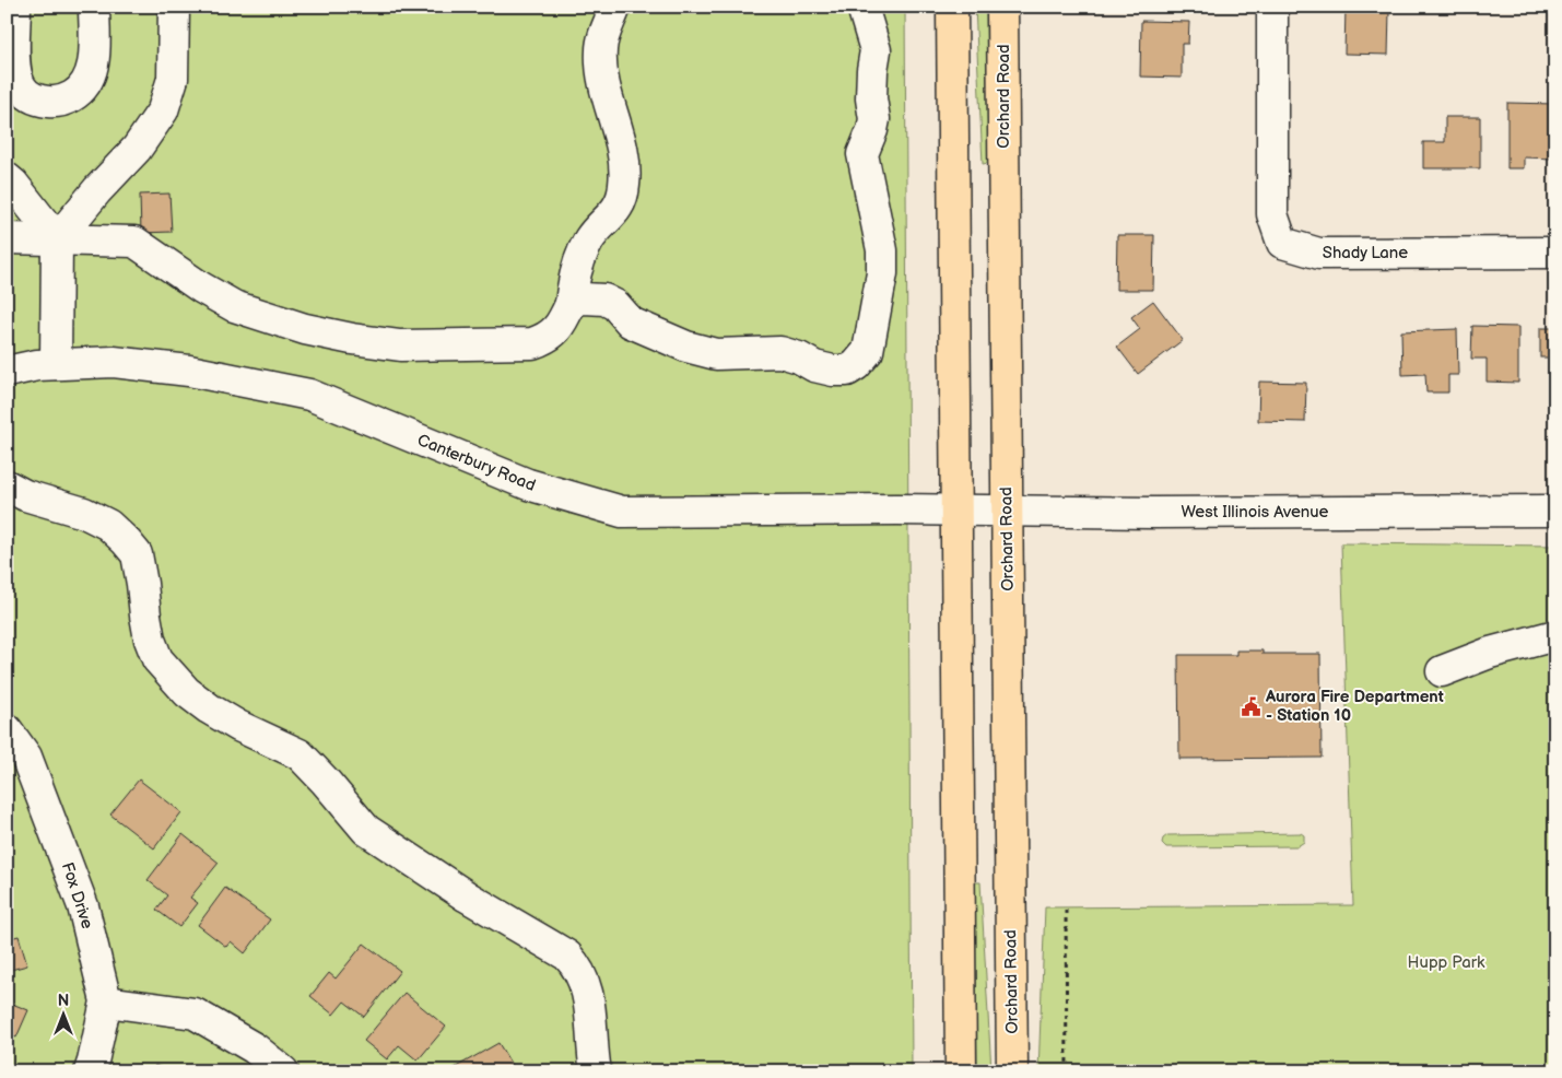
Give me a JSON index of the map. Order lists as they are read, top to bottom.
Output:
{
  "streets": {
    "main road": ["Orchard Road"],
    "street": [
      "Shady Lane",
      "Canterbury Road",
      "West Illinois Avenue",
      "Fox Drive"
    ]
  },
  "crossings": [
    ["Orchard Road", "West Illinois Avenue"],
    ["Canterbury Road", "West Illinois Avenue"]
  ],
  "parks": ["Hupp Park"],
  "places": {
    "public building": ["Aurora Fire Department - Station 10"]
  },
  "north": "top"
}
